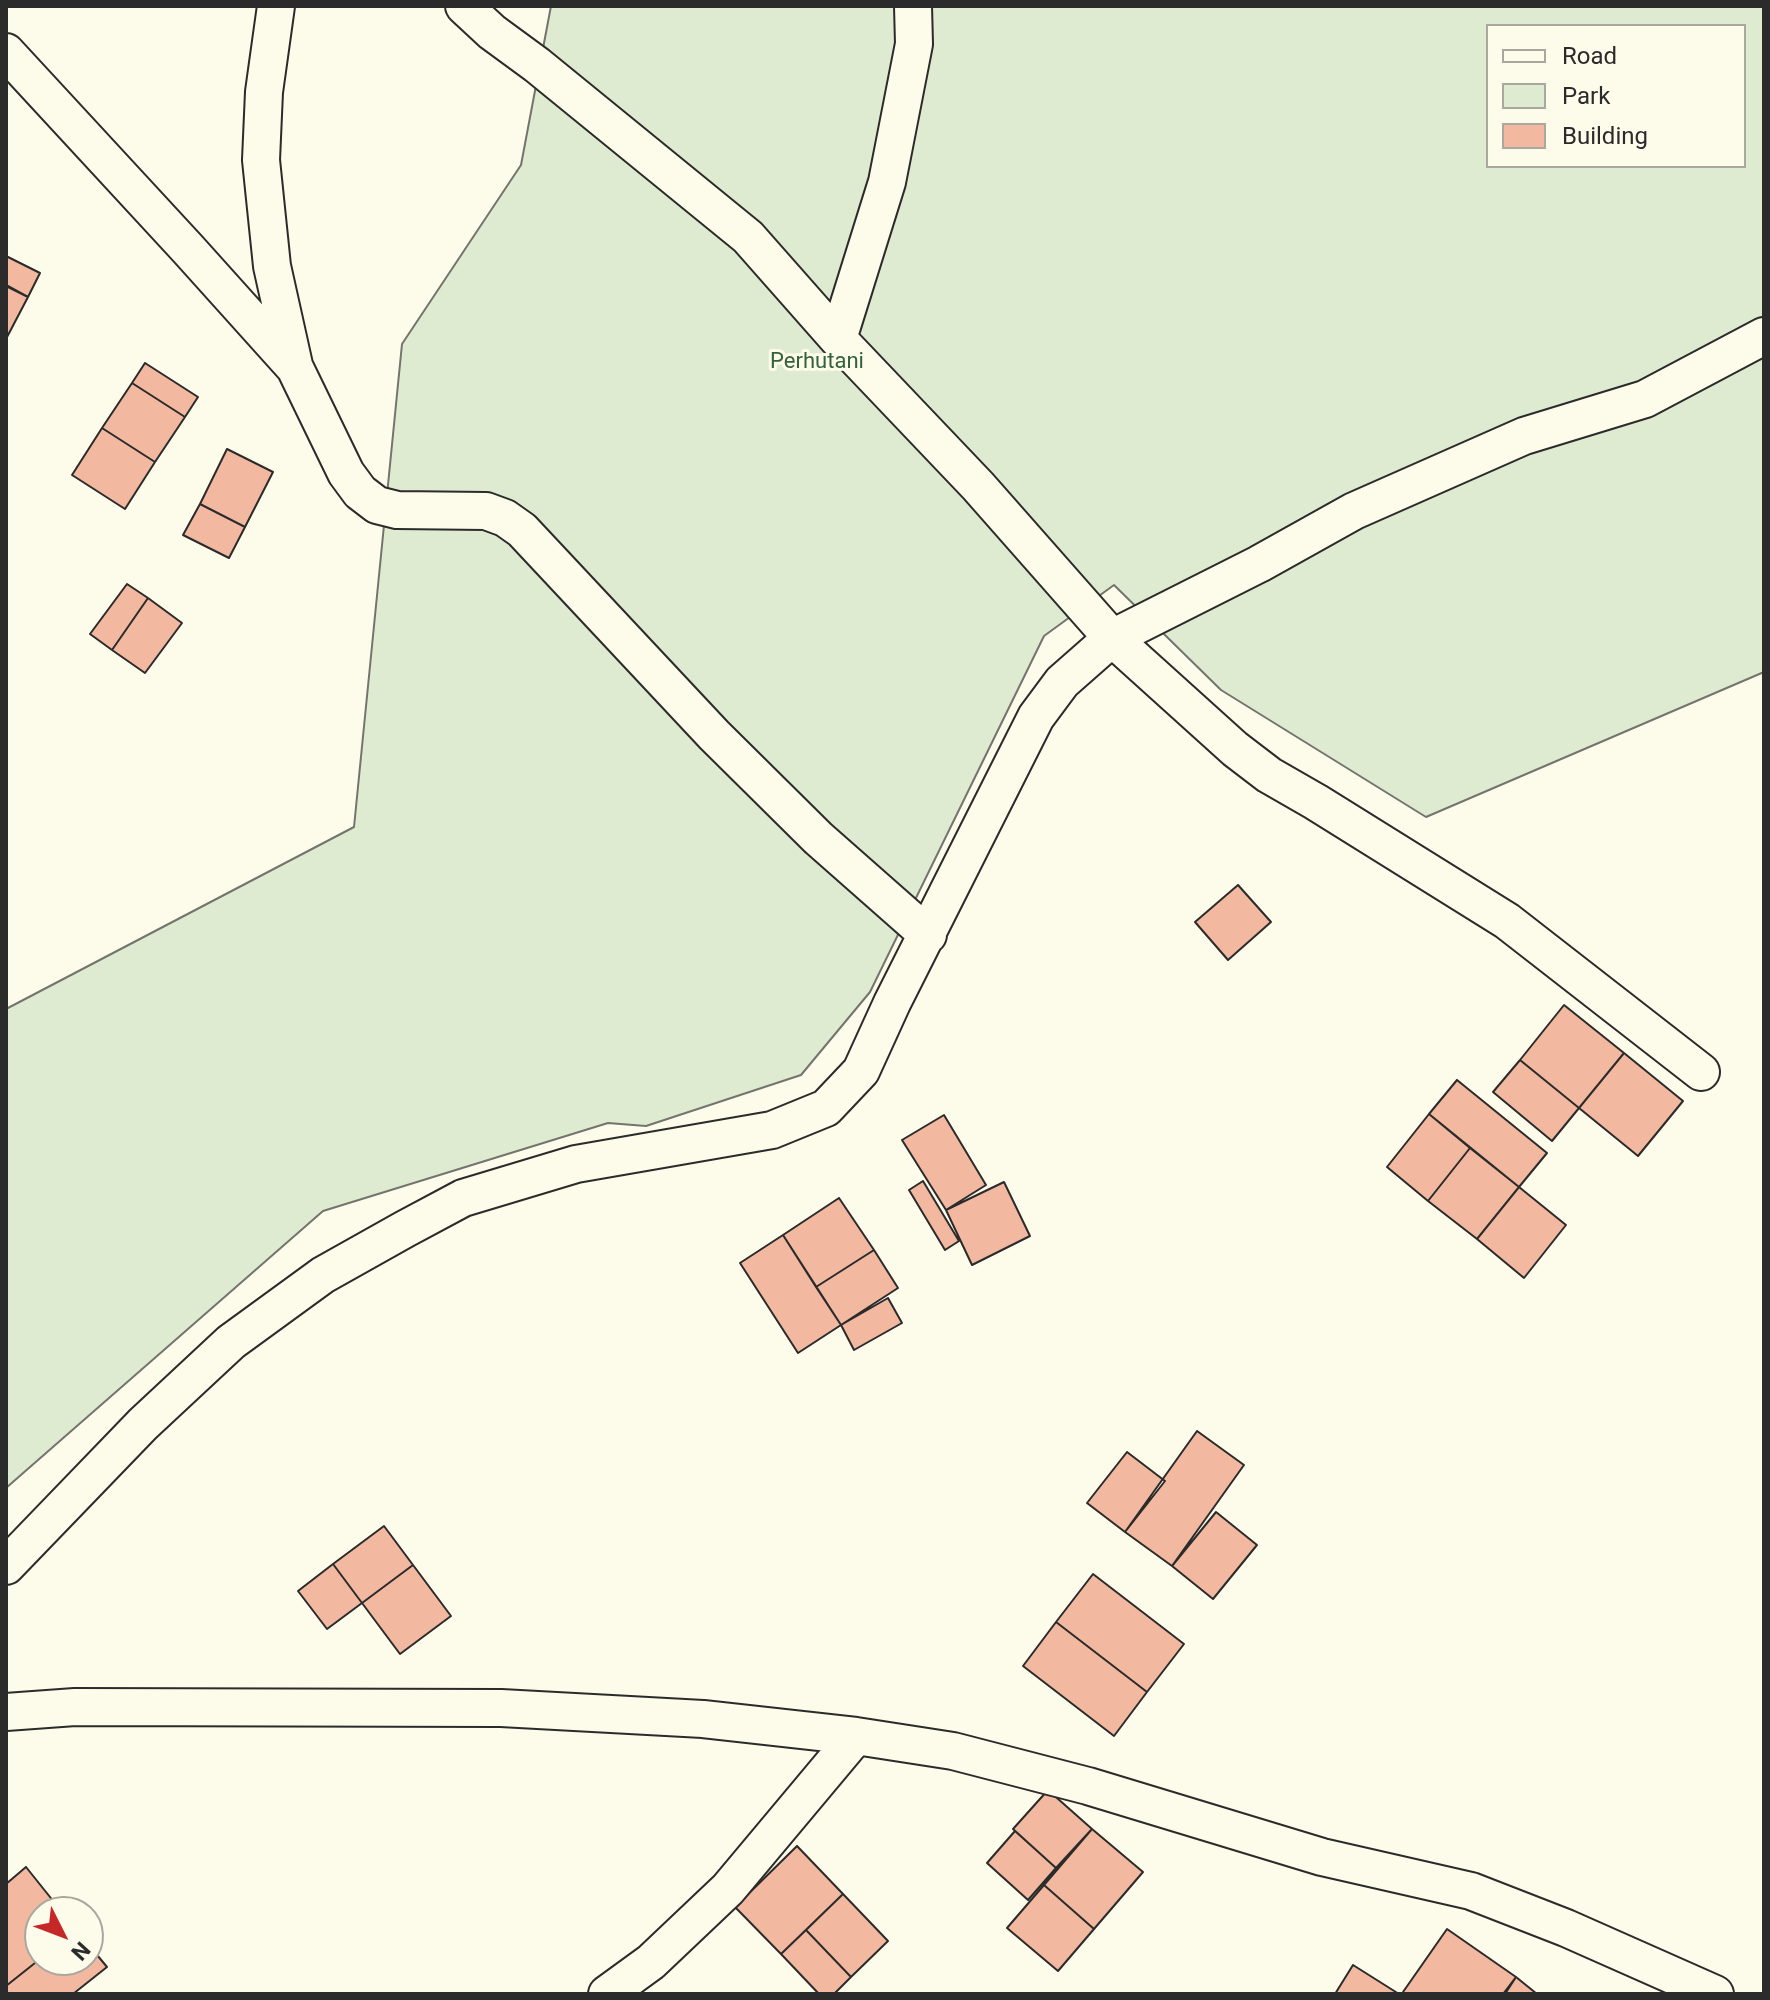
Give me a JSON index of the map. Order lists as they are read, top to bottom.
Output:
{
  "parks": ["Perhutani"],
  "legend": ["Road", "Park", "Building"],
  "north": "bottom right"
}
